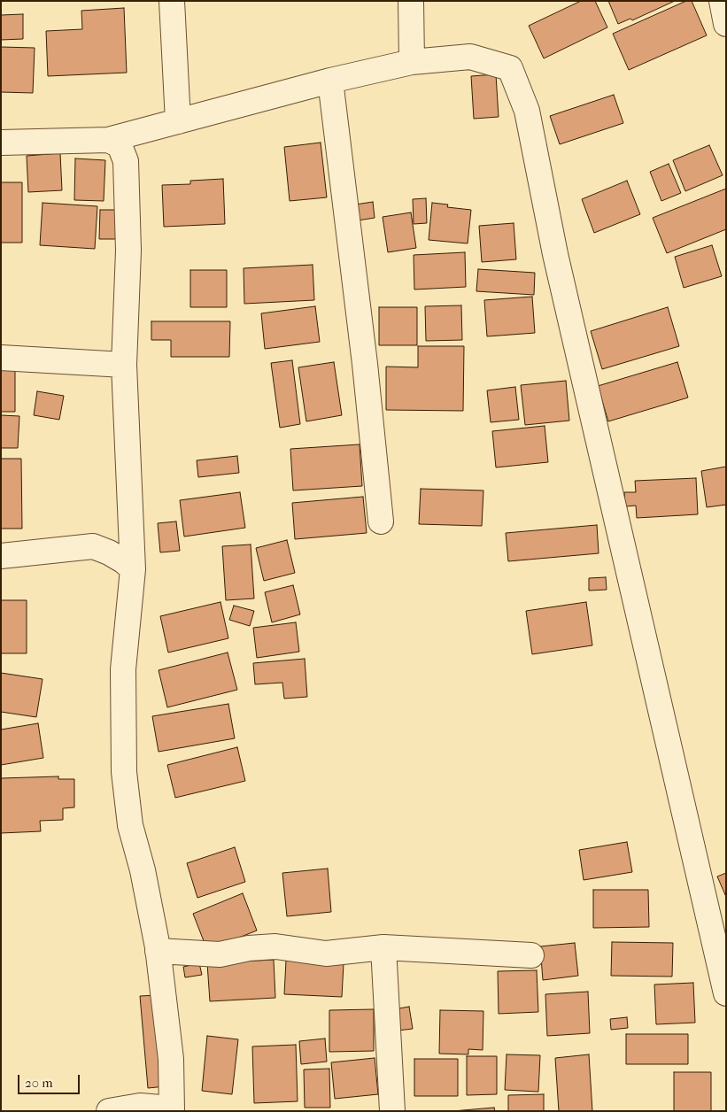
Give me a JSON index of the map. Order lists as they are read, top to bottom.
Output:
{
  "scale_bar": "20 m"
}
